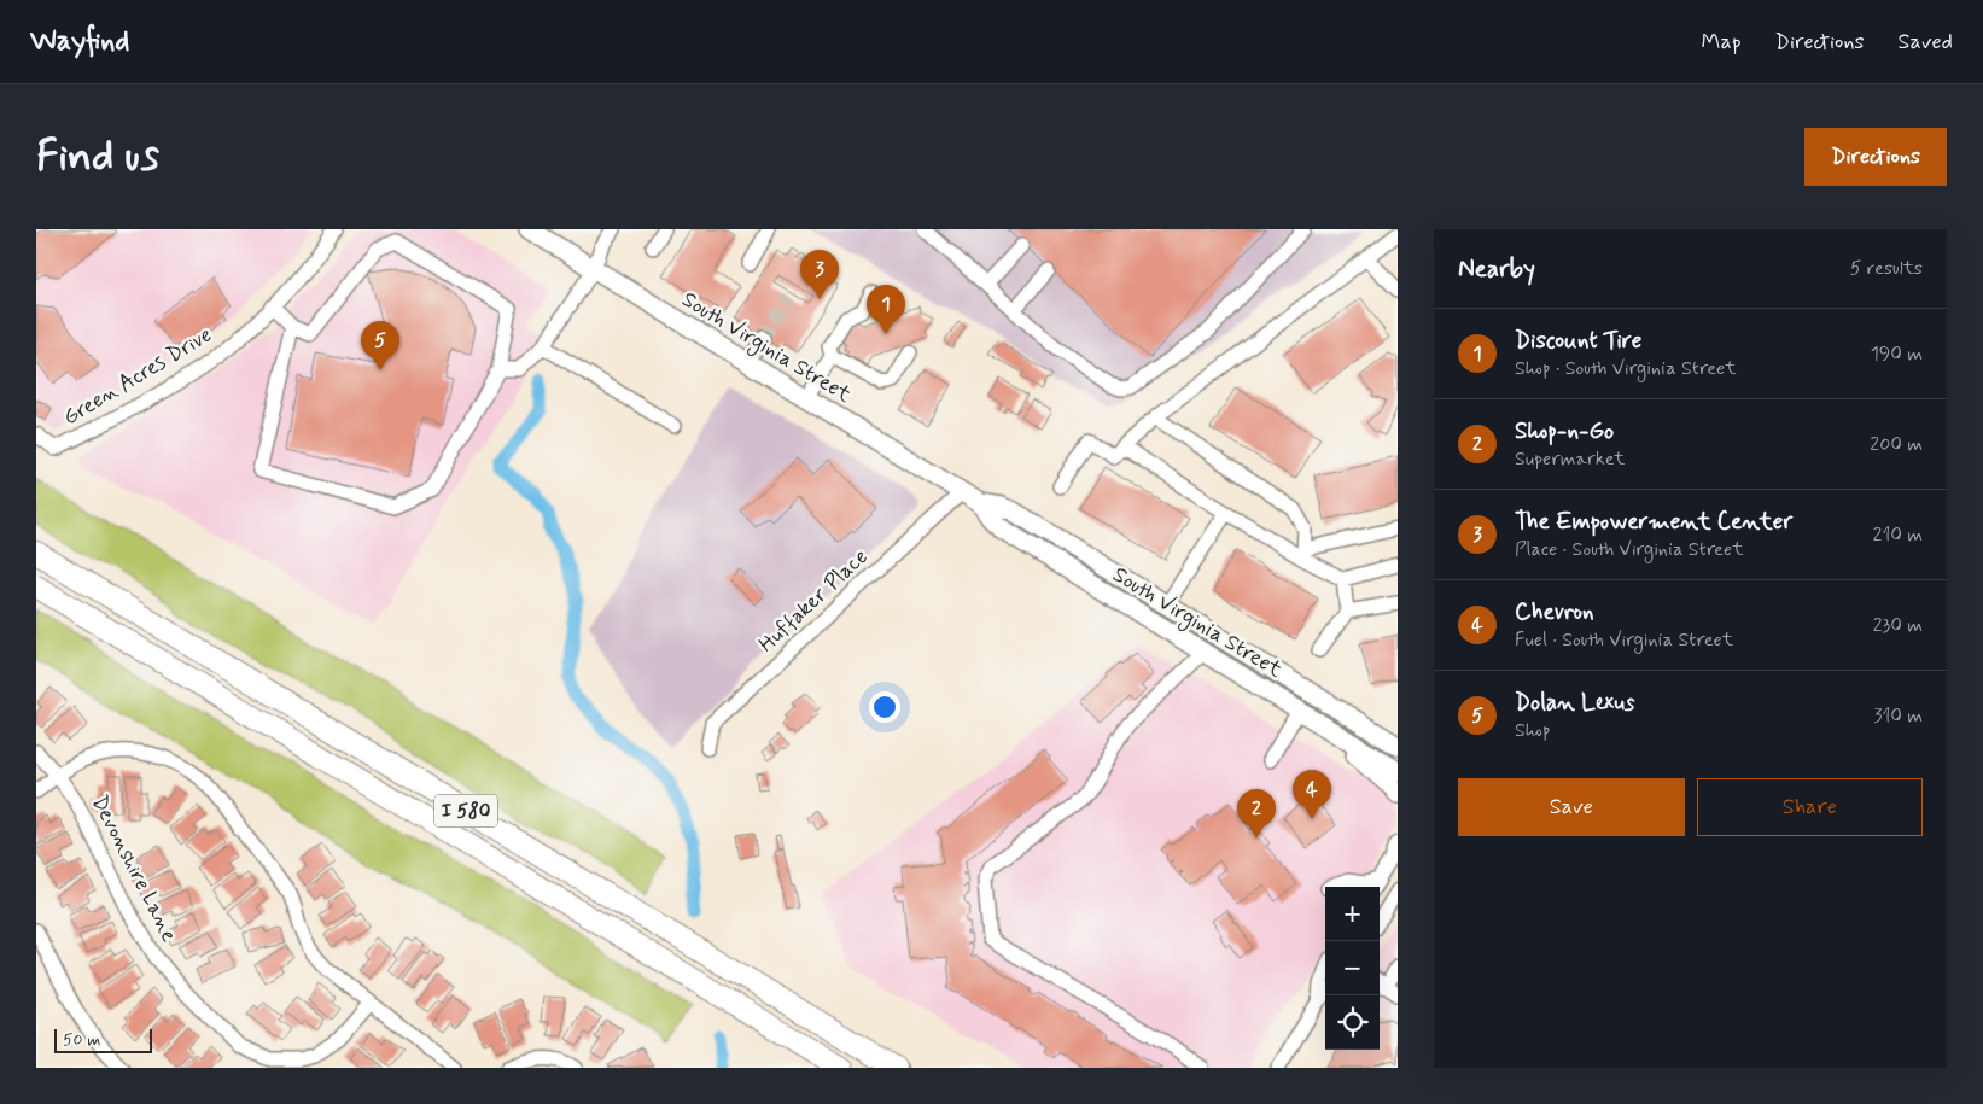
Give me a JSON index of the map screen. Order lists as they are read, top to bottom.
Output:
{
  "streets": {
    "highway": ["I 580"],
    "main road": ["South Virginia Street"],
    "street": ["Green Acres Drive", "Huffaker Place", "Devonshire Lane"]
  },
  "crossings": [
    ["South Virginia Street", "Huffaker Place"]
  ],
  "scale_bar": "50 m",
  "page": {
    "header": "Wayfind",
    "nav": ["Map", "Directions", "Saved"],
    "buttons": [
      "Directions",
      ["Save", "Share"]
    ],
    "title": "Find us",
    "heading": ["Nearby", "5 results"],
    "pins": [
      "3",
      "1",
      "5",
      "4",
      "2"
    ],
    "list": [
      {
        "mark": "1",
        "name": "Discount Tire",
        "note": "Shop · South Virginia Street",
        "value": "190 m"
      },
      {
        "mark": "2",
        "name": "Shop-n-Go",
        "note": "Supermarket",
        "value": "200 m"
      },
      {
        "mark": "3",
        "name": "The Empowerment Center",
        "note": "Place · South Virginia Street",
        "value": "210 m"
      },
      {
        "mark": "4",
        "name": "Chevron",
        "note": "Fuel · South Virginia Street",
        "value": "230 m"
      },
      {
        "mark": "5",
        "name": "Dolan Lexus",
        "note": "Shop",
        "value": "310 m"
      }
    ],
    "map_buttons": ["+", "−"],
    "scale": "50 m"
  }
}
